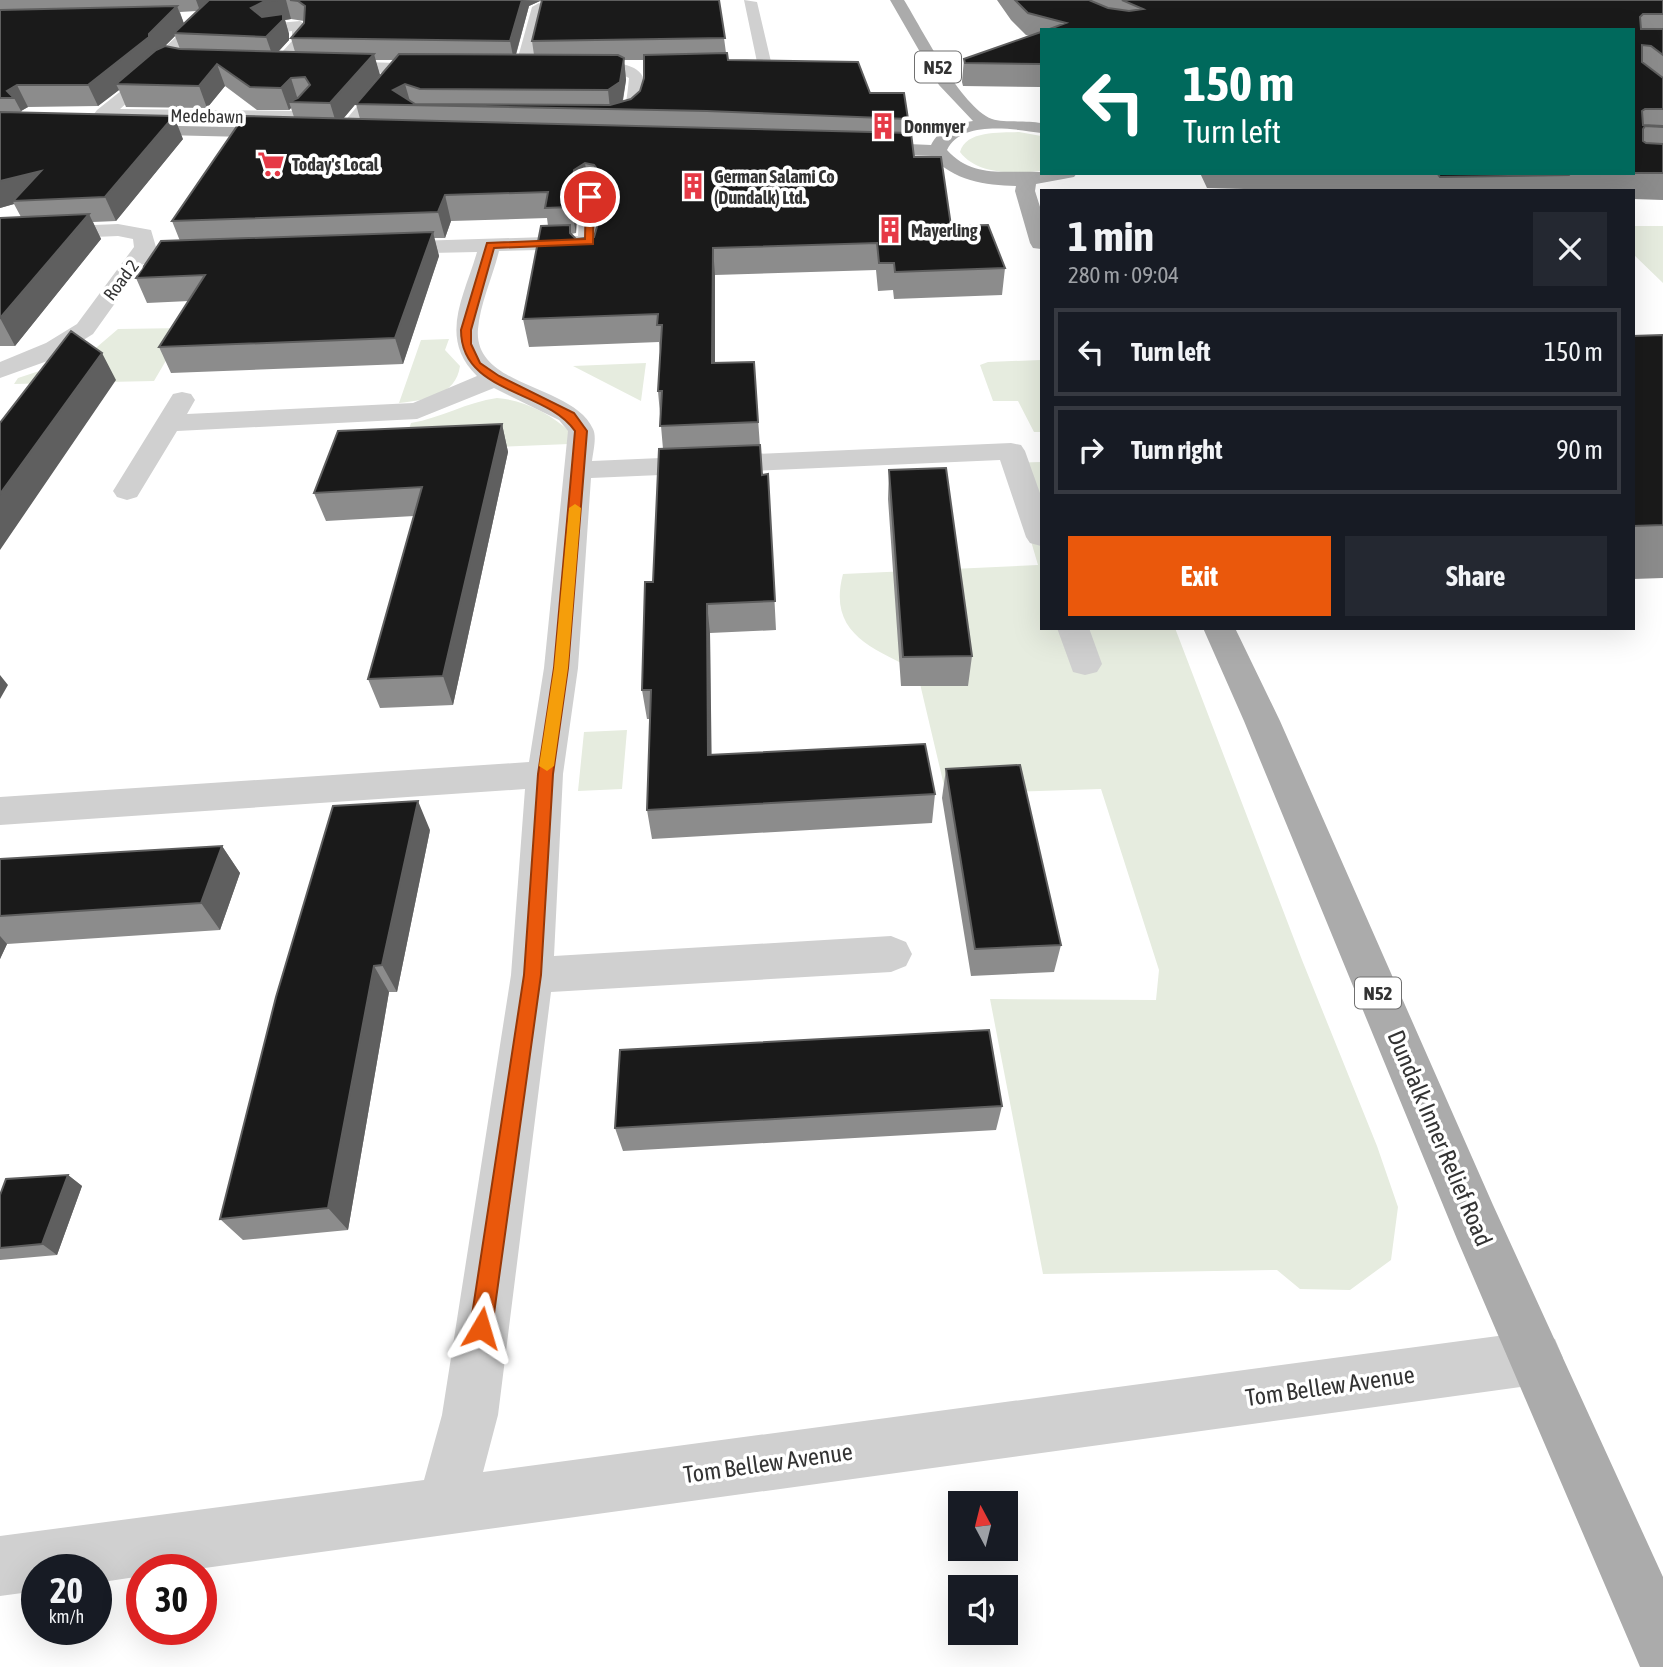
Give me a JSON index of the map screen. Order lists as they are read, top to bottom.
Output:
{
  "streets": {
    "main road": ["N52", "Dundalk Inner Relief Road"],
    "street": ["Medebawn", "Road 2", "Tom Bellew Avenue"]
  },
  "crossings": [
    ["Dundalk Inner Relief Road", "Tom Bellew Avenue"]
  ],
  "places": {
    "building": ["Donmyer", "German Salami Co (Dundalk) Ltd.", "Mayerling"],
    "supermarket": ["Today's Local"]
  },
  "north": "top",
  "page": {
    "turn": ["150 m", "Turn left"],
    "heading": ["1 min", "280 m · 09:04"],
    "list": [
      {
        "name": "Turn left",
        "value": "150 m"
      },
      {
        "name": "Turn right",
        "value": "90 m"
      }
    ],
    "buttons": ["Exit", "Share"],
    "speed": "20 km/h",
    "limit": "30"
  }
}
